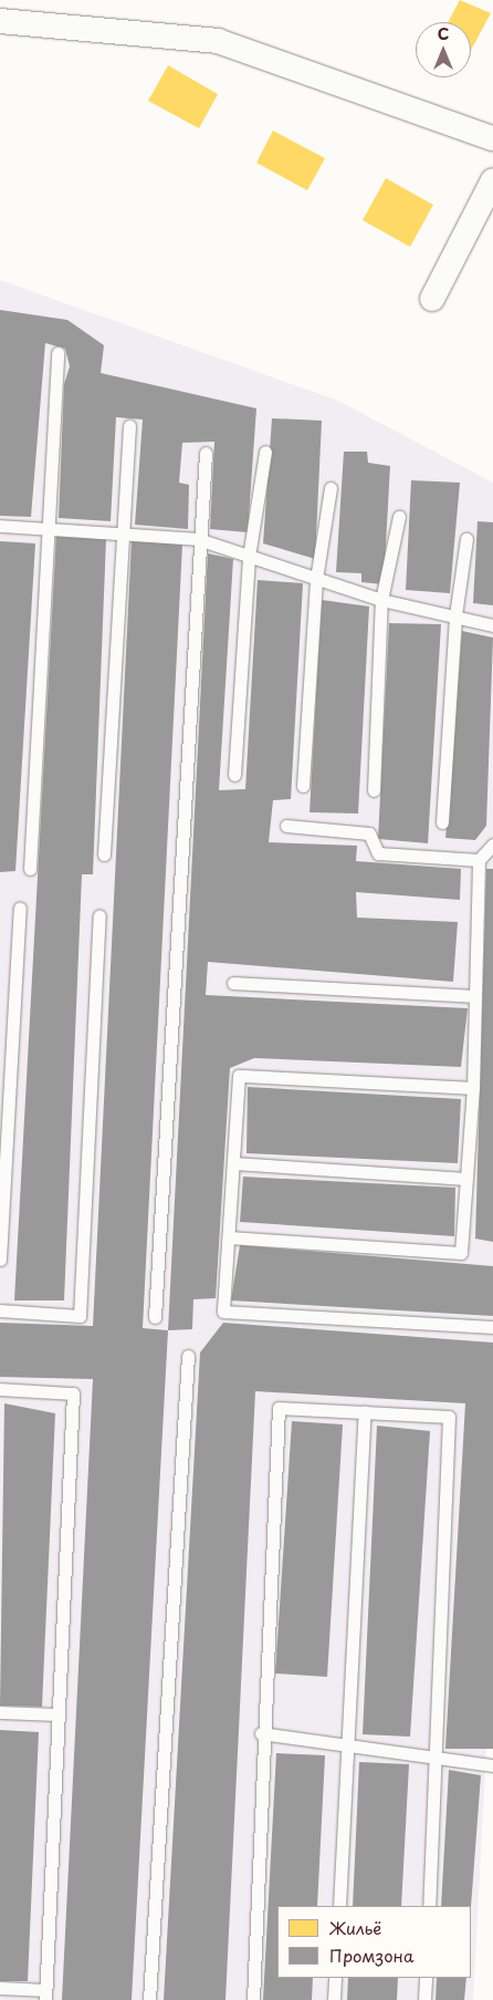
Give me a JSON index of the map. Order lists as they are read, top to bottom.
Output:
{
  "legend": ["Жильё", "Промзона"],
  "north": "top"
}
